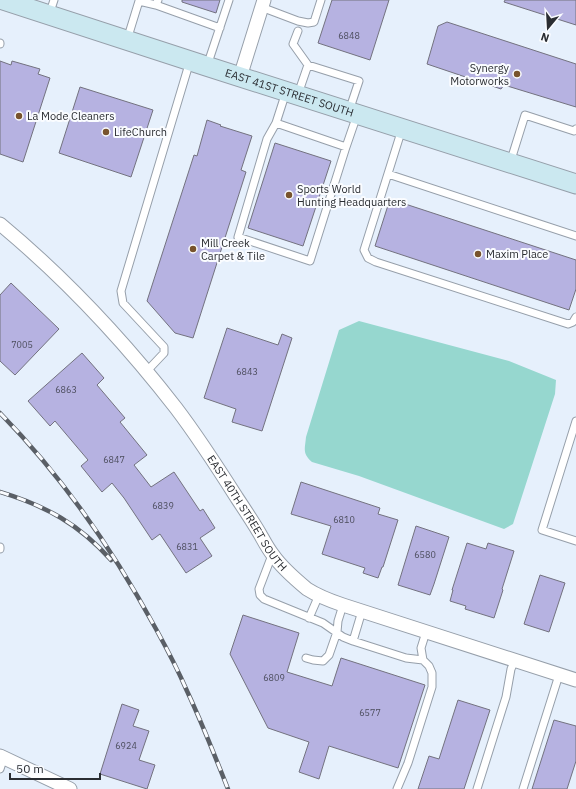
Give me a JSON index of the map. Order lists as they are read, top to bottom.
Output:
{
  "streets": {
    "main road": ["EAST 41ST STREET SOUTH"],
    "street": ["EAST 40TH STREET SOUTH"]
  },
  "places": [
    "Synergy Motorworks",
    "La Mode Cleaners",
    "LifeChurch",
    "Sports World Hunting Headquarters",
    "Mill Creek Carpet & Tile",
    "Maxim Place"
  ],
  "house_numbers": [
    "6848",
    "7005",
    "6843",
    "6863",
    "6847",
    "6839",
    "6810",
    "6831",
    "6580",
    "6809",
    "6577",
    "6924"
  ],
  "scale_bar": "50 m",
  "north": "bottom"
}
